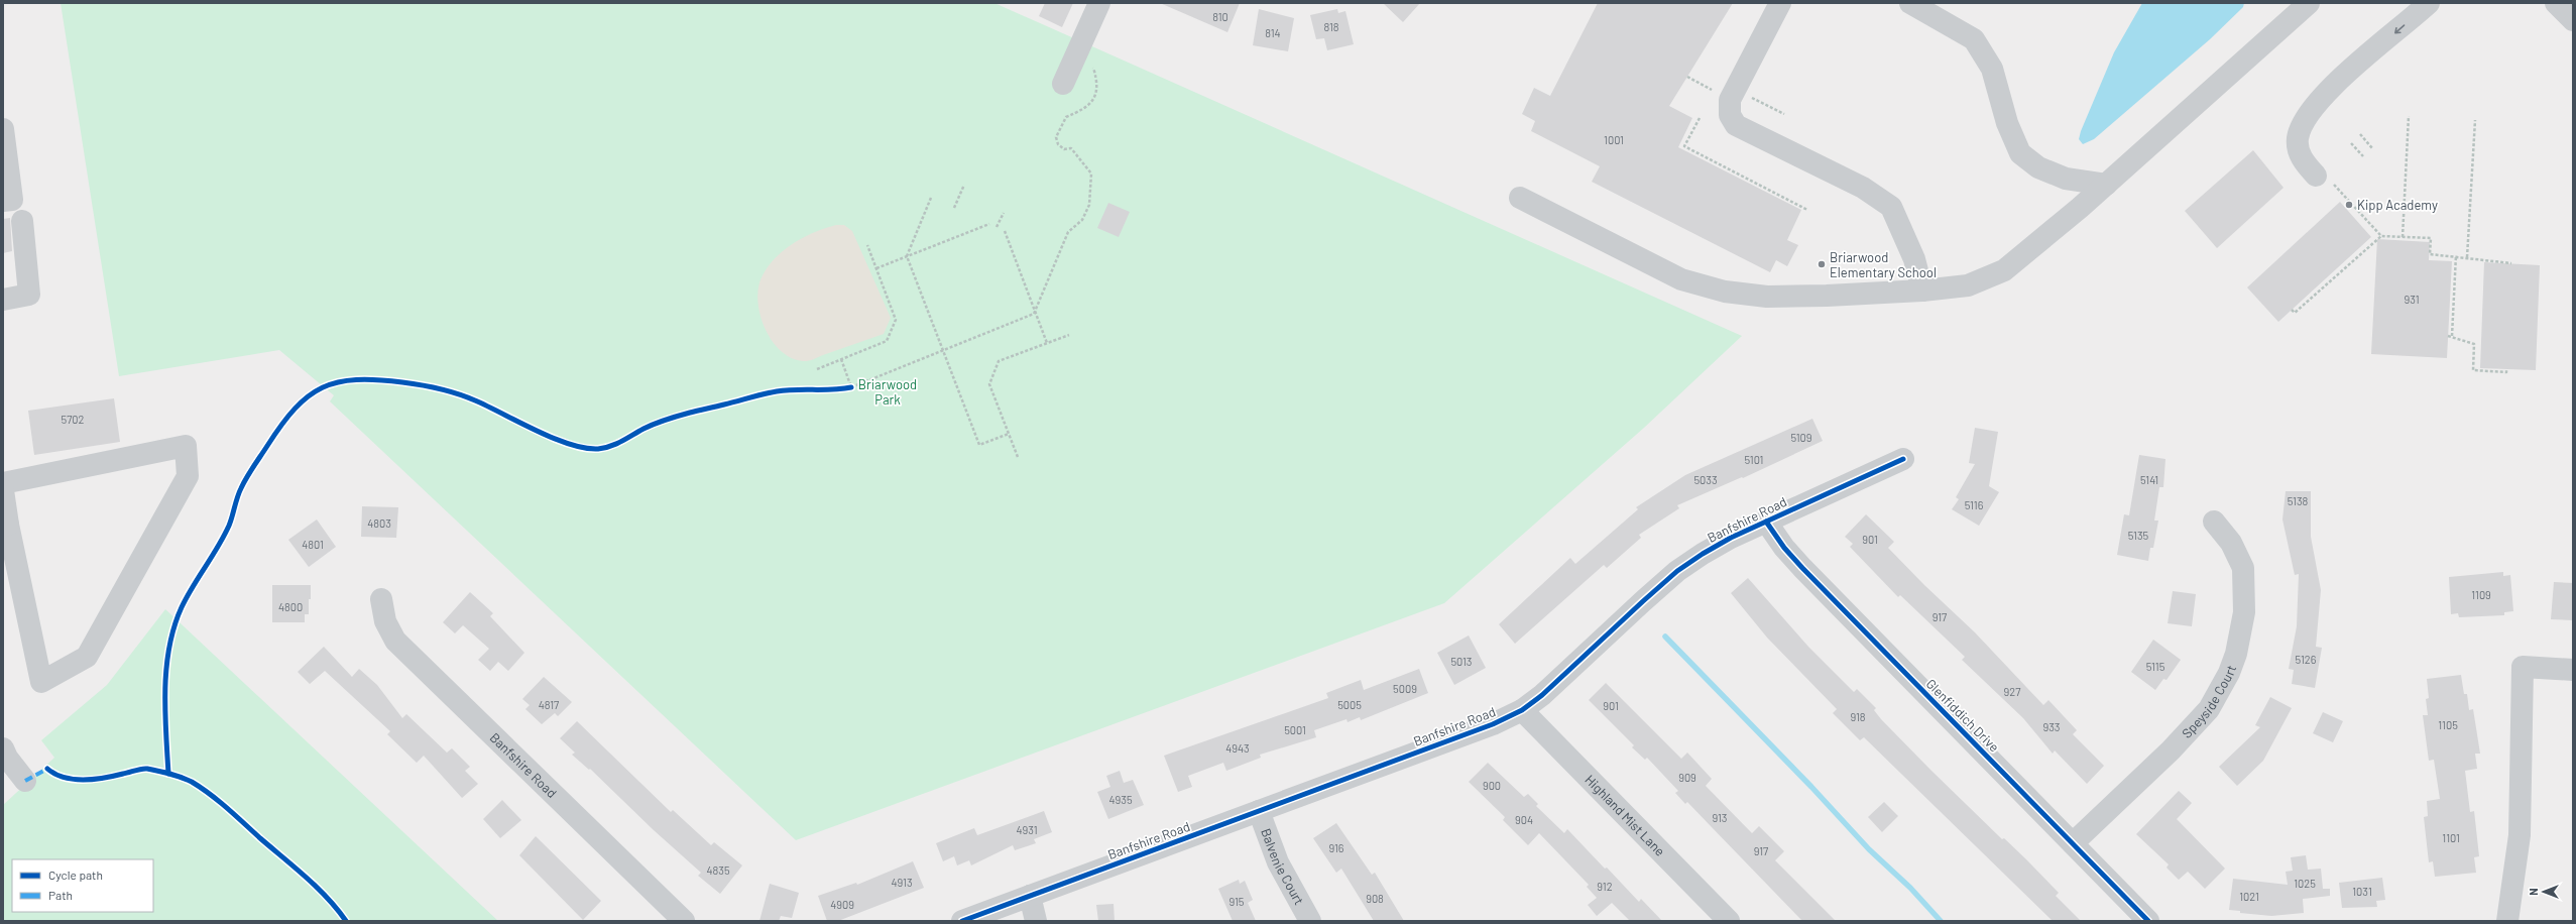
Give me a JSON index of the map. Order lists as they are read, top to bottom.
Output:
{
  "streets": {
    "street": [
      "Banfshire Road",
      "Speyside Court",
      "Glenfiddich Drive",
      "Highland Mist Lane",
      "Balvenie Court"
    ]
  },
  "crossings": [
    ["Banfshire Road", "Glenfiddich Drive"],
    ["Banfshire Road", "Highland Mist Lane"],
    ["Banfshire Road", "Balvenie Court"],
    ["Speyside Court", "Glenfiddich Drive"]
  ],
  "parks": ["Briarwood Park"],
  "places": ["Kipp Academy", "Briarwood Elementary School"],
  "house_numbers": [
    "810",
    "818",
    "814",
    "1001",
    "931",
    "5702",
    "5109",
    "5101",
    "5033",
    "5141",
    "5138",
    "5116",
    "4803",
    "5135",
    "901",
    "4801",
    "1109",
    "4800",
    "917",
    "5126",
    "5013",
    "5115",
    "5009",
    "927",
    "4817",
    "5005",
    "901",
    "918",
    "1105",
    "933",
    "5001",
    "4943",
    "909",
    "900",
    "4935",
    "913",
    "904",
    "4931",
    "1101",
    "916",
    "917",
    "4835",
    "4913",
    "1025",
    "912",
    "1031",
    "1021",
    "908",
    "915",
    "4909"
  ],
  "legend": ["Cycle path", "Path"],
  "north": "left"
}
